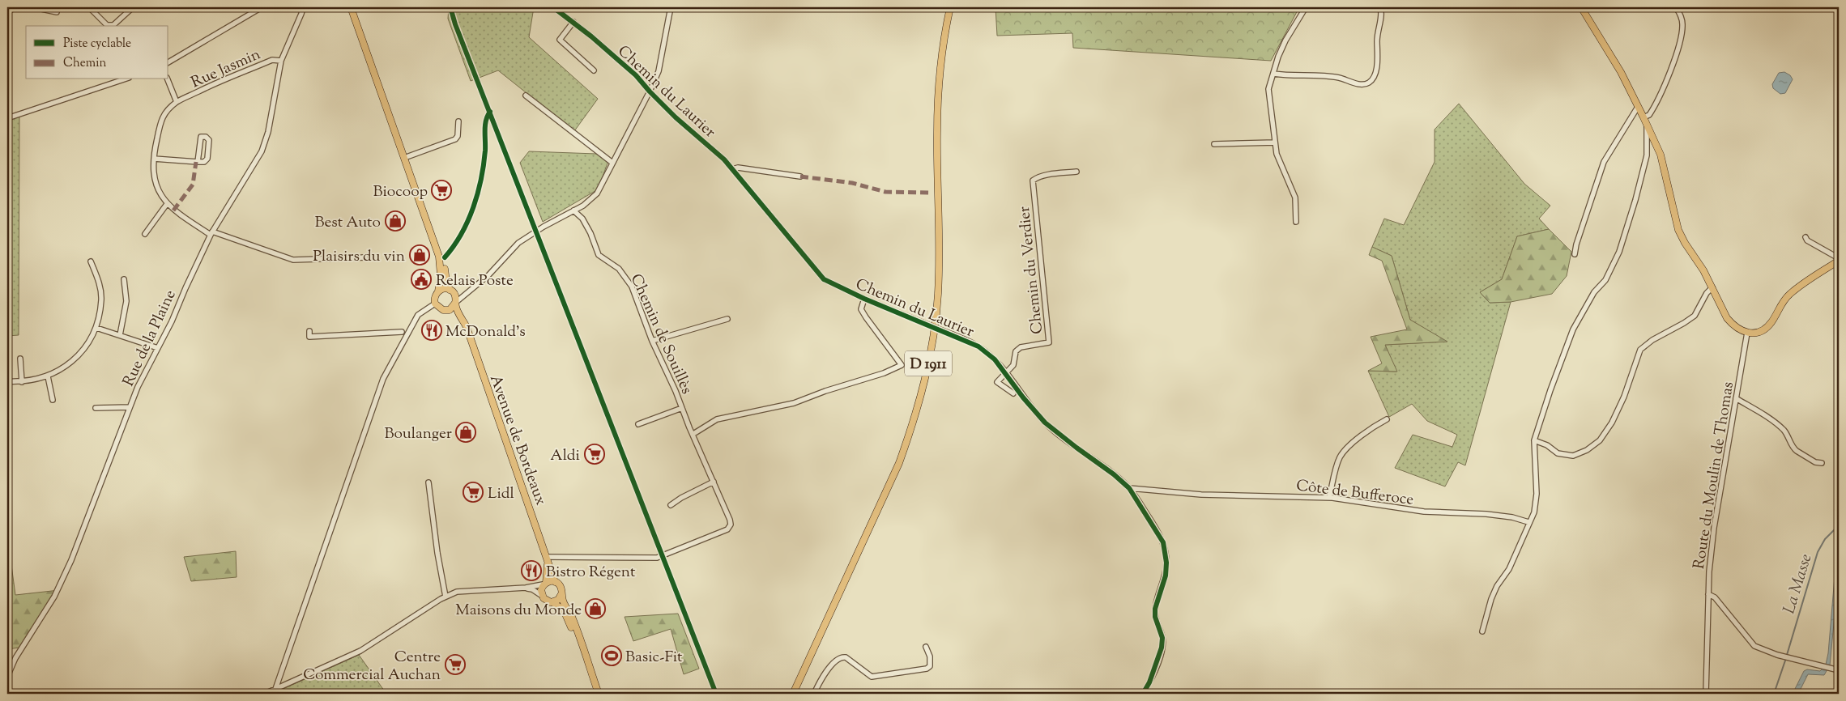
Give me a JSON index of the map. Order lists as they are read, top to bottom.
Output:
{
  "streets": {
    "main road": ["D 1911", "Avenue de Bordeaux"],
    "street": [
      "Rue Jasmin",
      "Chemin du Laurier",
      "Chemin du Verdier",
      "Chemin de Souillès",
      "Rue de la Plaine",
      "Route du Moulin de Thomas",
      "Côte de Bufferoce"
    ]
  },
  "crossings": [
    ["Rue Jasmin", "Rue de la Plaine"],
    ["Chemin du Laurier", "Chemin du Verdier"],
    ["Chemin du Laurier", "Côte de Bufferoce"],
    ["Chemin de Souillès", "Avenue de Bordeaux"]
  ],
  "water": ["La Masse"],
  "places": {
    "supermarket": [
      "Biocoop",
      "Aldi",
      "Lidl",
      "Centre Commercial Auchan"
    ],
    "shop": [
      "Best Auto",
      "Plaisirs du vin",
      "Boulanger",
      "Maisons du Monde"
    ],
    "public building": ["Relais Poste"],
    "restaurant": ["McDonald's", "Bistro Régent"],
    "sports": ["Basic-Fit"]
  },
  "legend": ["Piste cyclable", "Chemin"]
}
